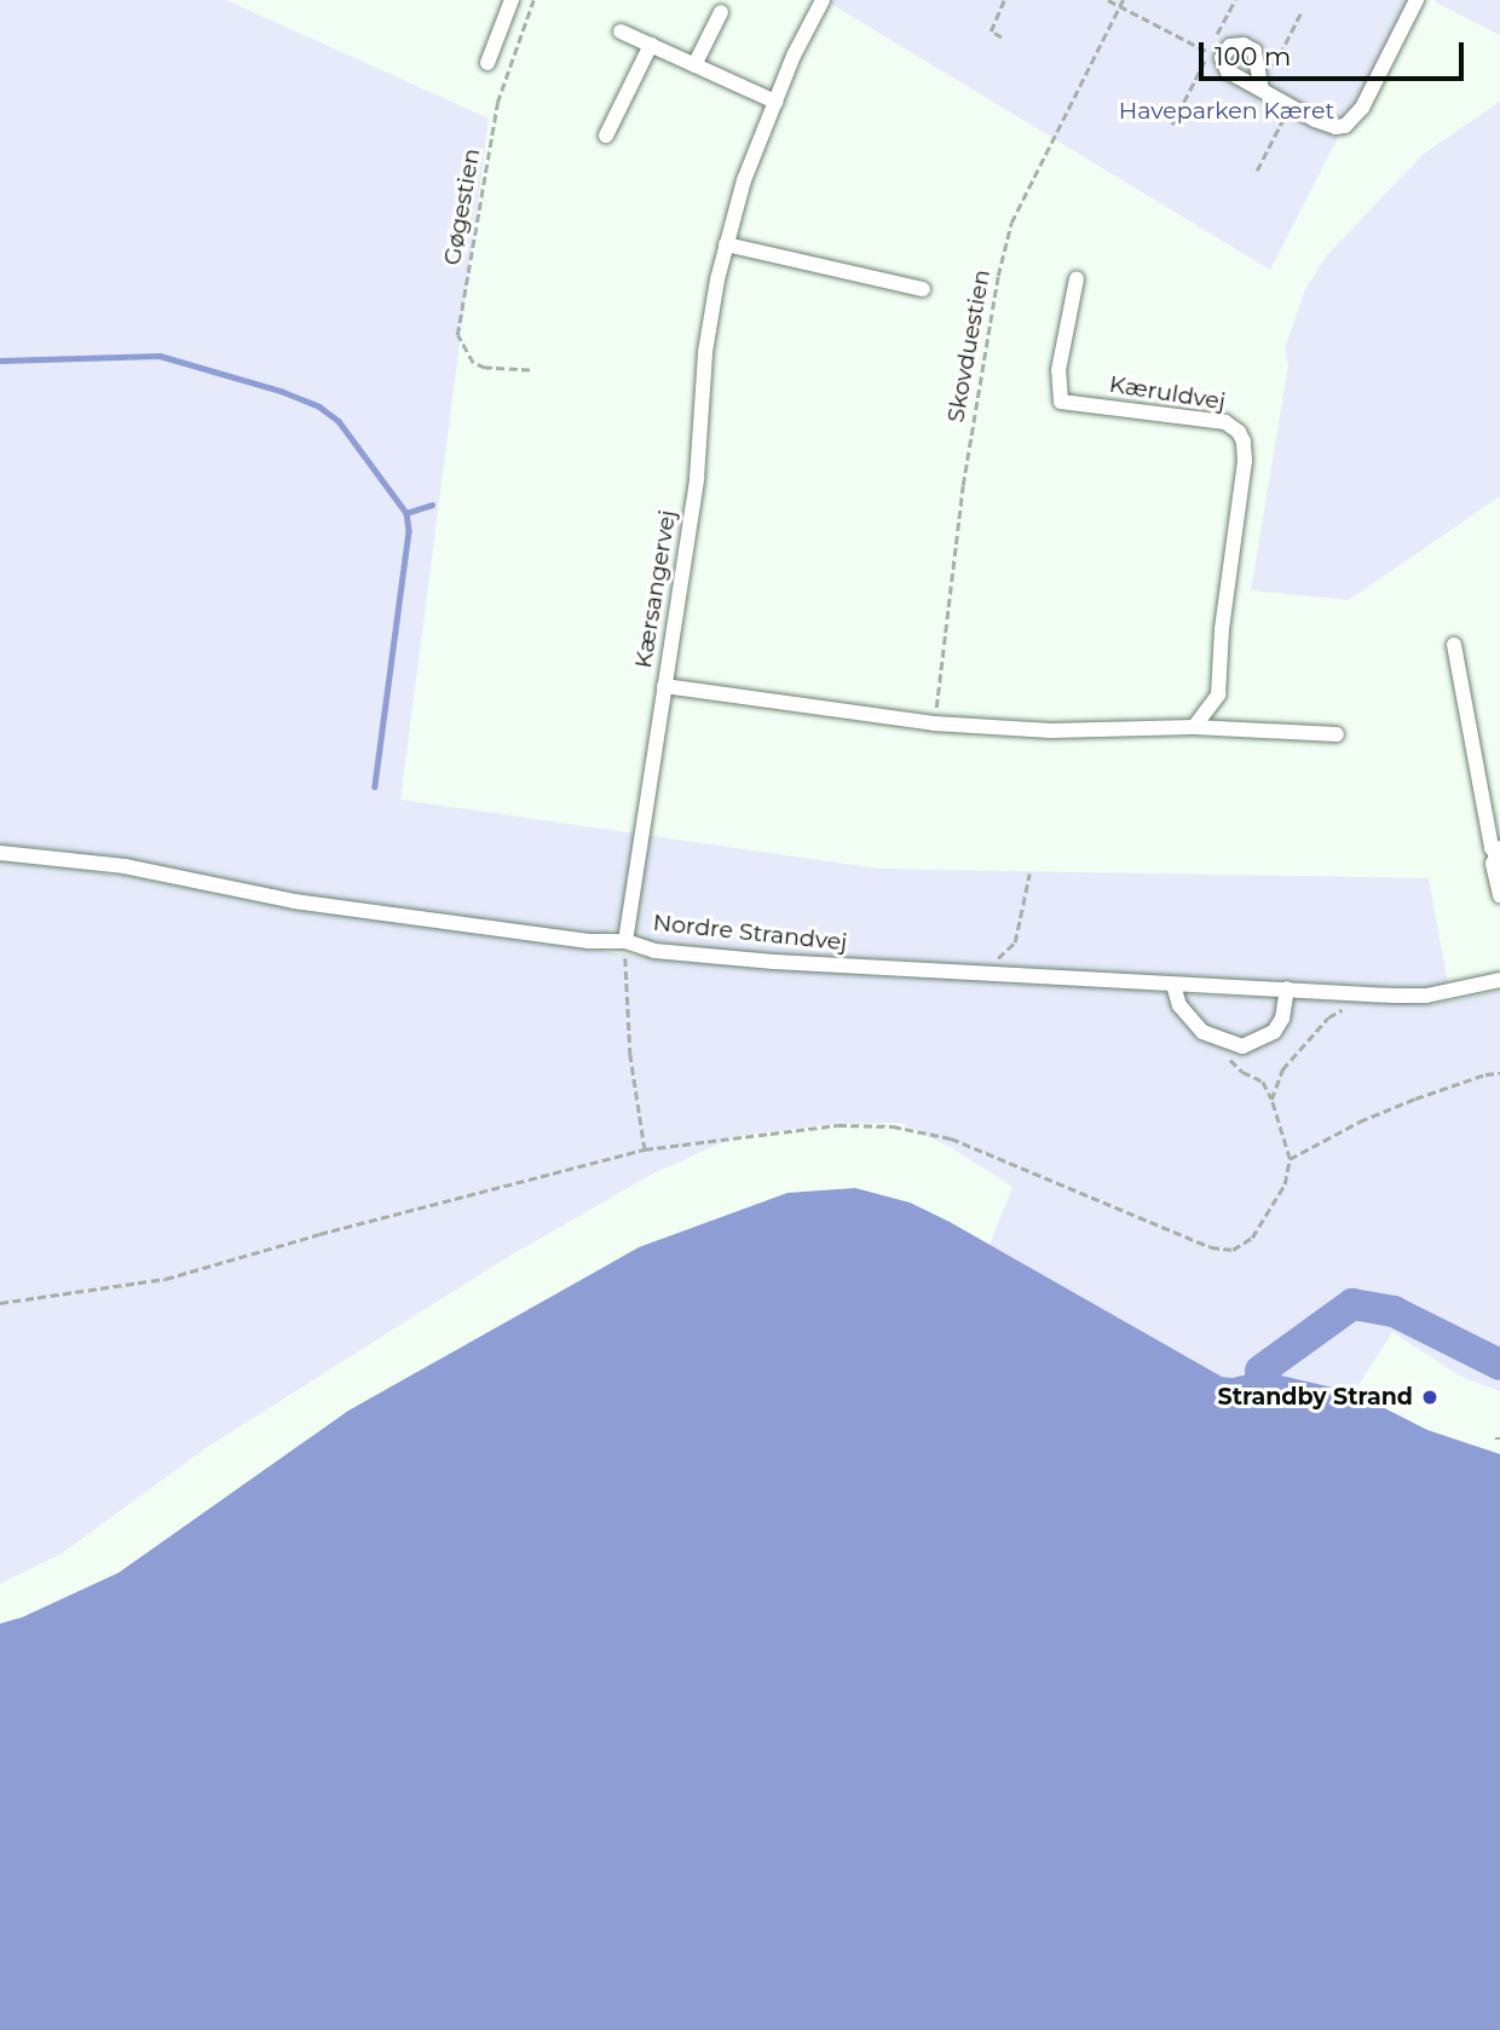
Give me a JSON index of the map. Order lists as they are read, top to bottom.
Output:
{
  "streets": {
    "street": ["Kæruldvej", "Kærsangervej", "Nordre Strandvej"],
    "path": ["Gøgestien", "Skovduestien"]
  },
  "crossings": [
    ["Kærsangervej", "Nordre Strandvej"]
  ],
  "parks": ["Haveparken Kæret"],
  "places": ["Strandby Strand"],
  "scale_bar": "100 m"
}
